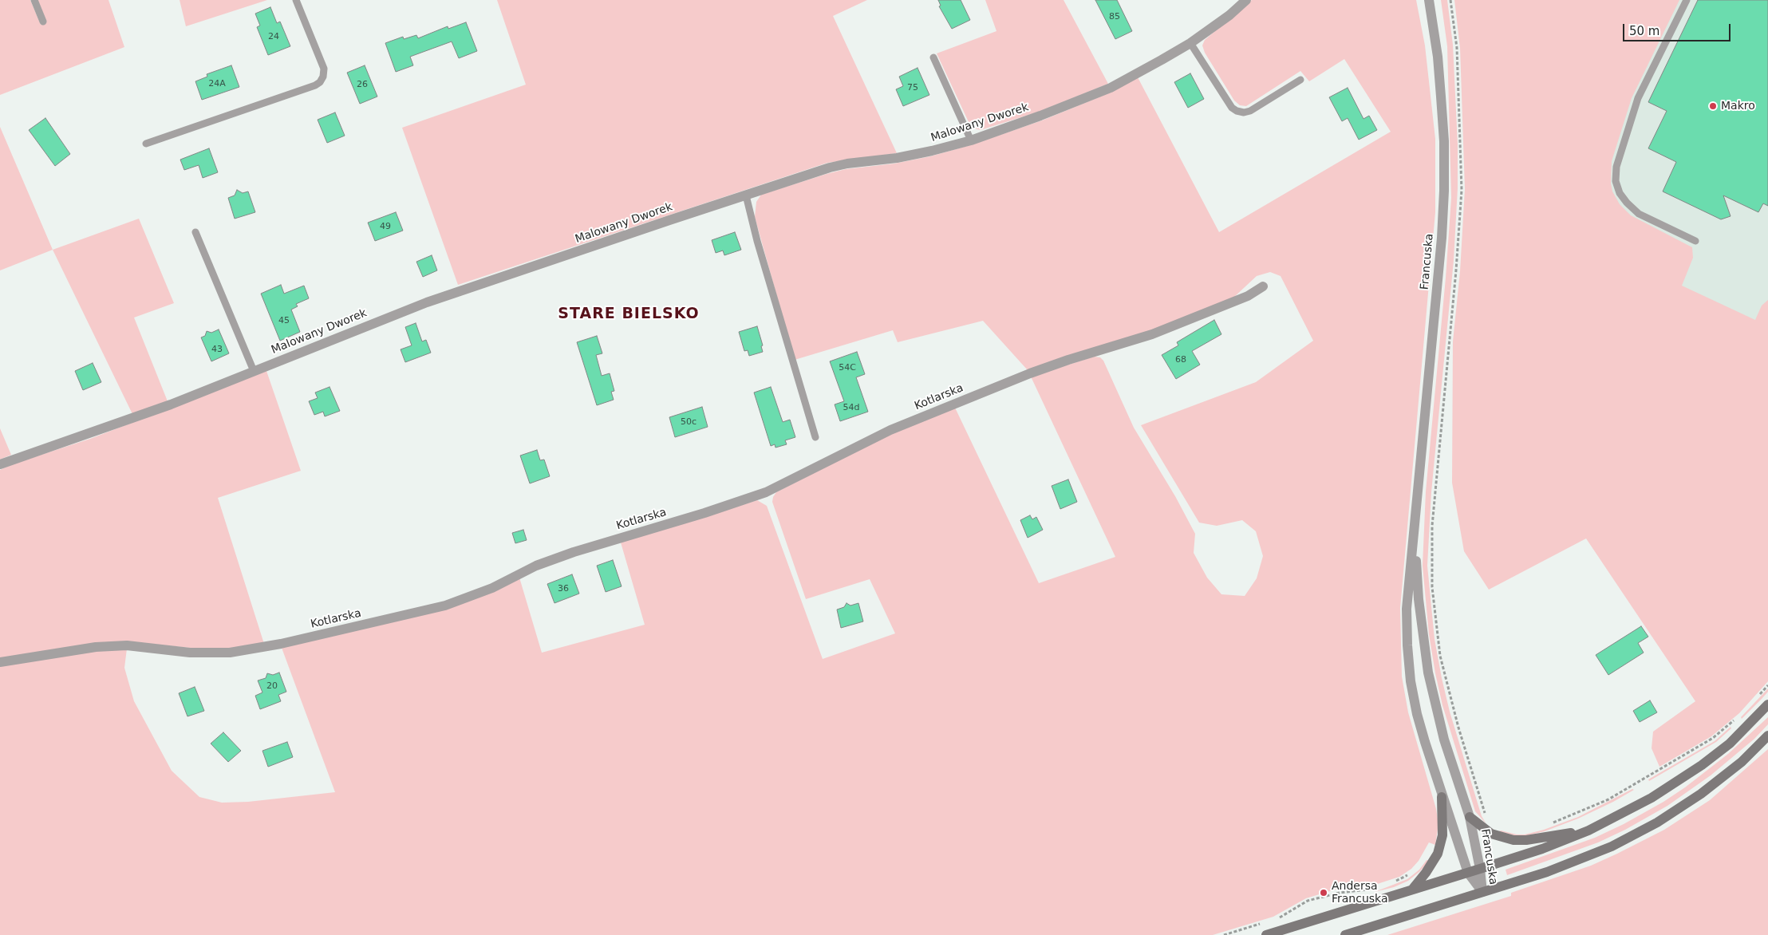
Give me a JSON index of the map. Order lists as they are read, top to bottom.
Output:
{
  "streets": {
    "street": ["Malowany Dworek", "Francuska", "Kotlarska"]
  },
  "districts": ["STARE BIELSKO"],
  "places": ["Makro", "Andersa Francuska"],
  "house_numbers": [
    "85",
    "24",
    "24A",
    "26",
    "75",
    "49",
    "45",
    "43",
    "68",
    "54C",
    "54d",
    "50c",
    "36",
    "20"
  ],
  "scale_bar": "50 m"
}
